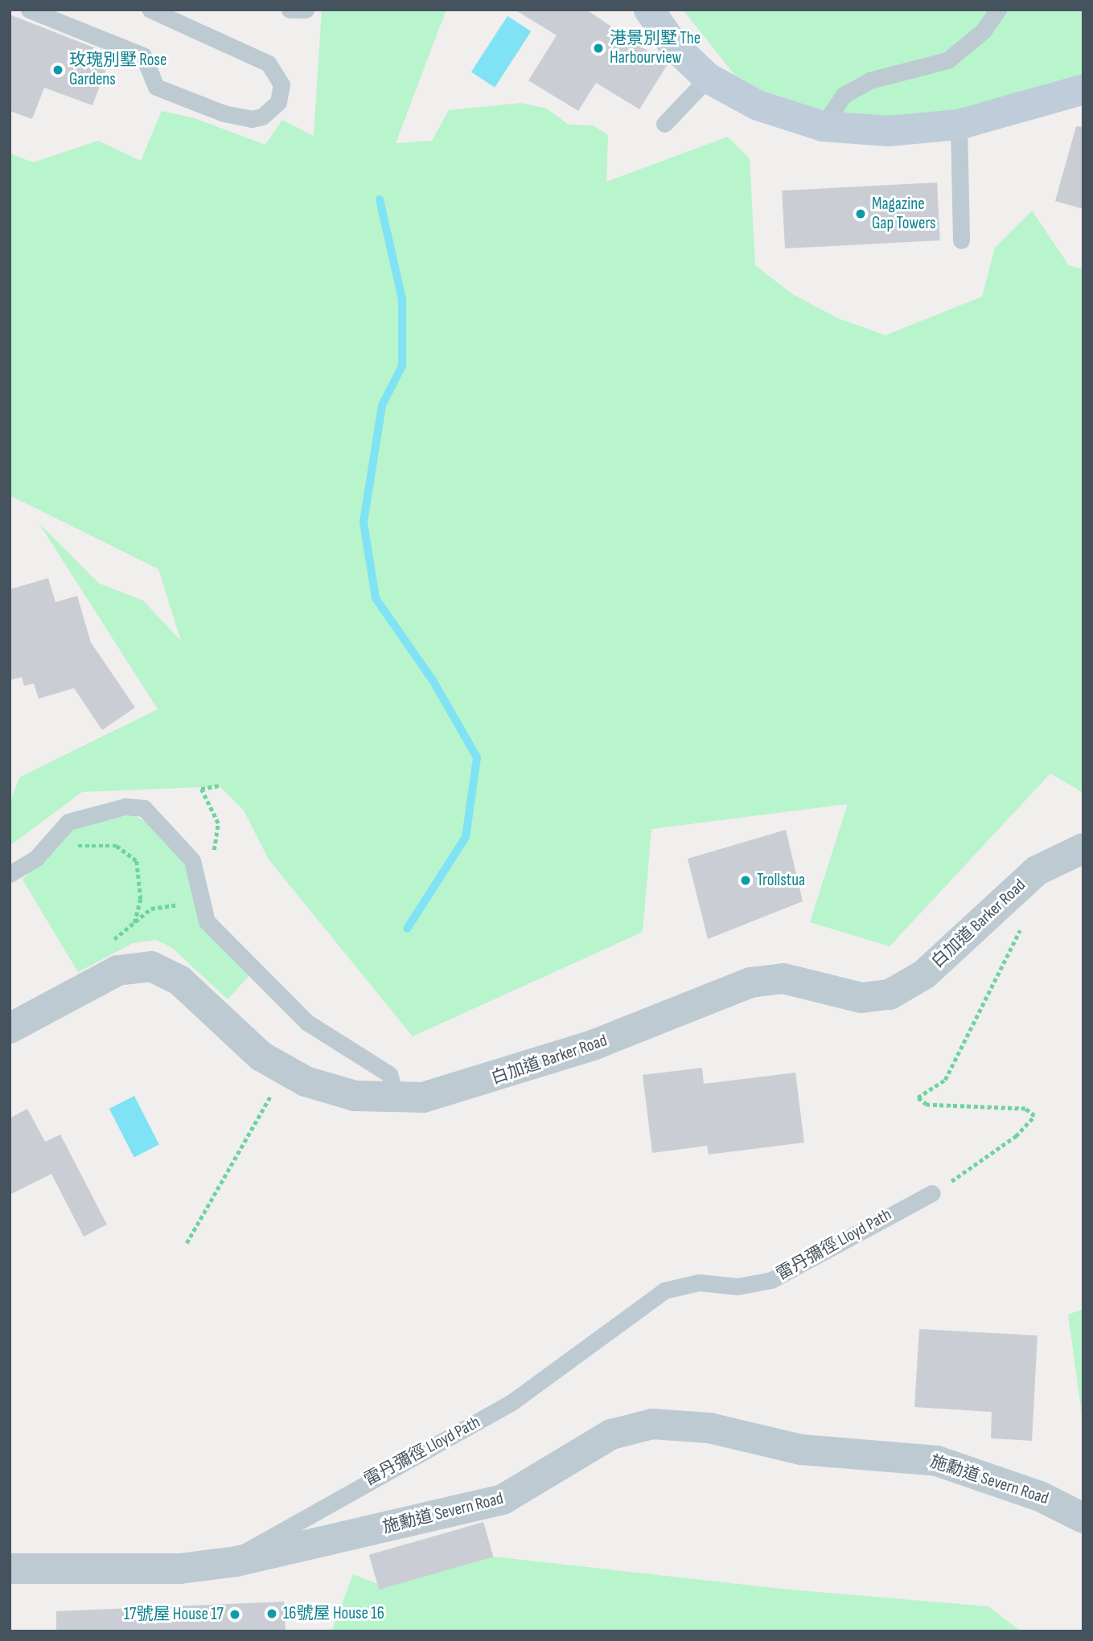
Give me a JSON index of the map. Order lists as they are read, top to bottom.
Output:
{
  "streets": {
    "street": ["白加道 Barker Road", "施勳道 Severn Road"],
    "lane": ["雷丹彌徑 Lloyd Path"]
  },
  "crossings": [
    ["雷丹彌徑 Lloyd Path", "施勳道 Severn Road"]
  ],
  "places": [
    "港景別墅 The Harbourview",
    "玫瑰別墅 Rose Gardens",
    "Magazine Gap Towers",
    "Trollstua",
    "16號屋 House 16",
    "17號屋 House 17"
  ]
}
